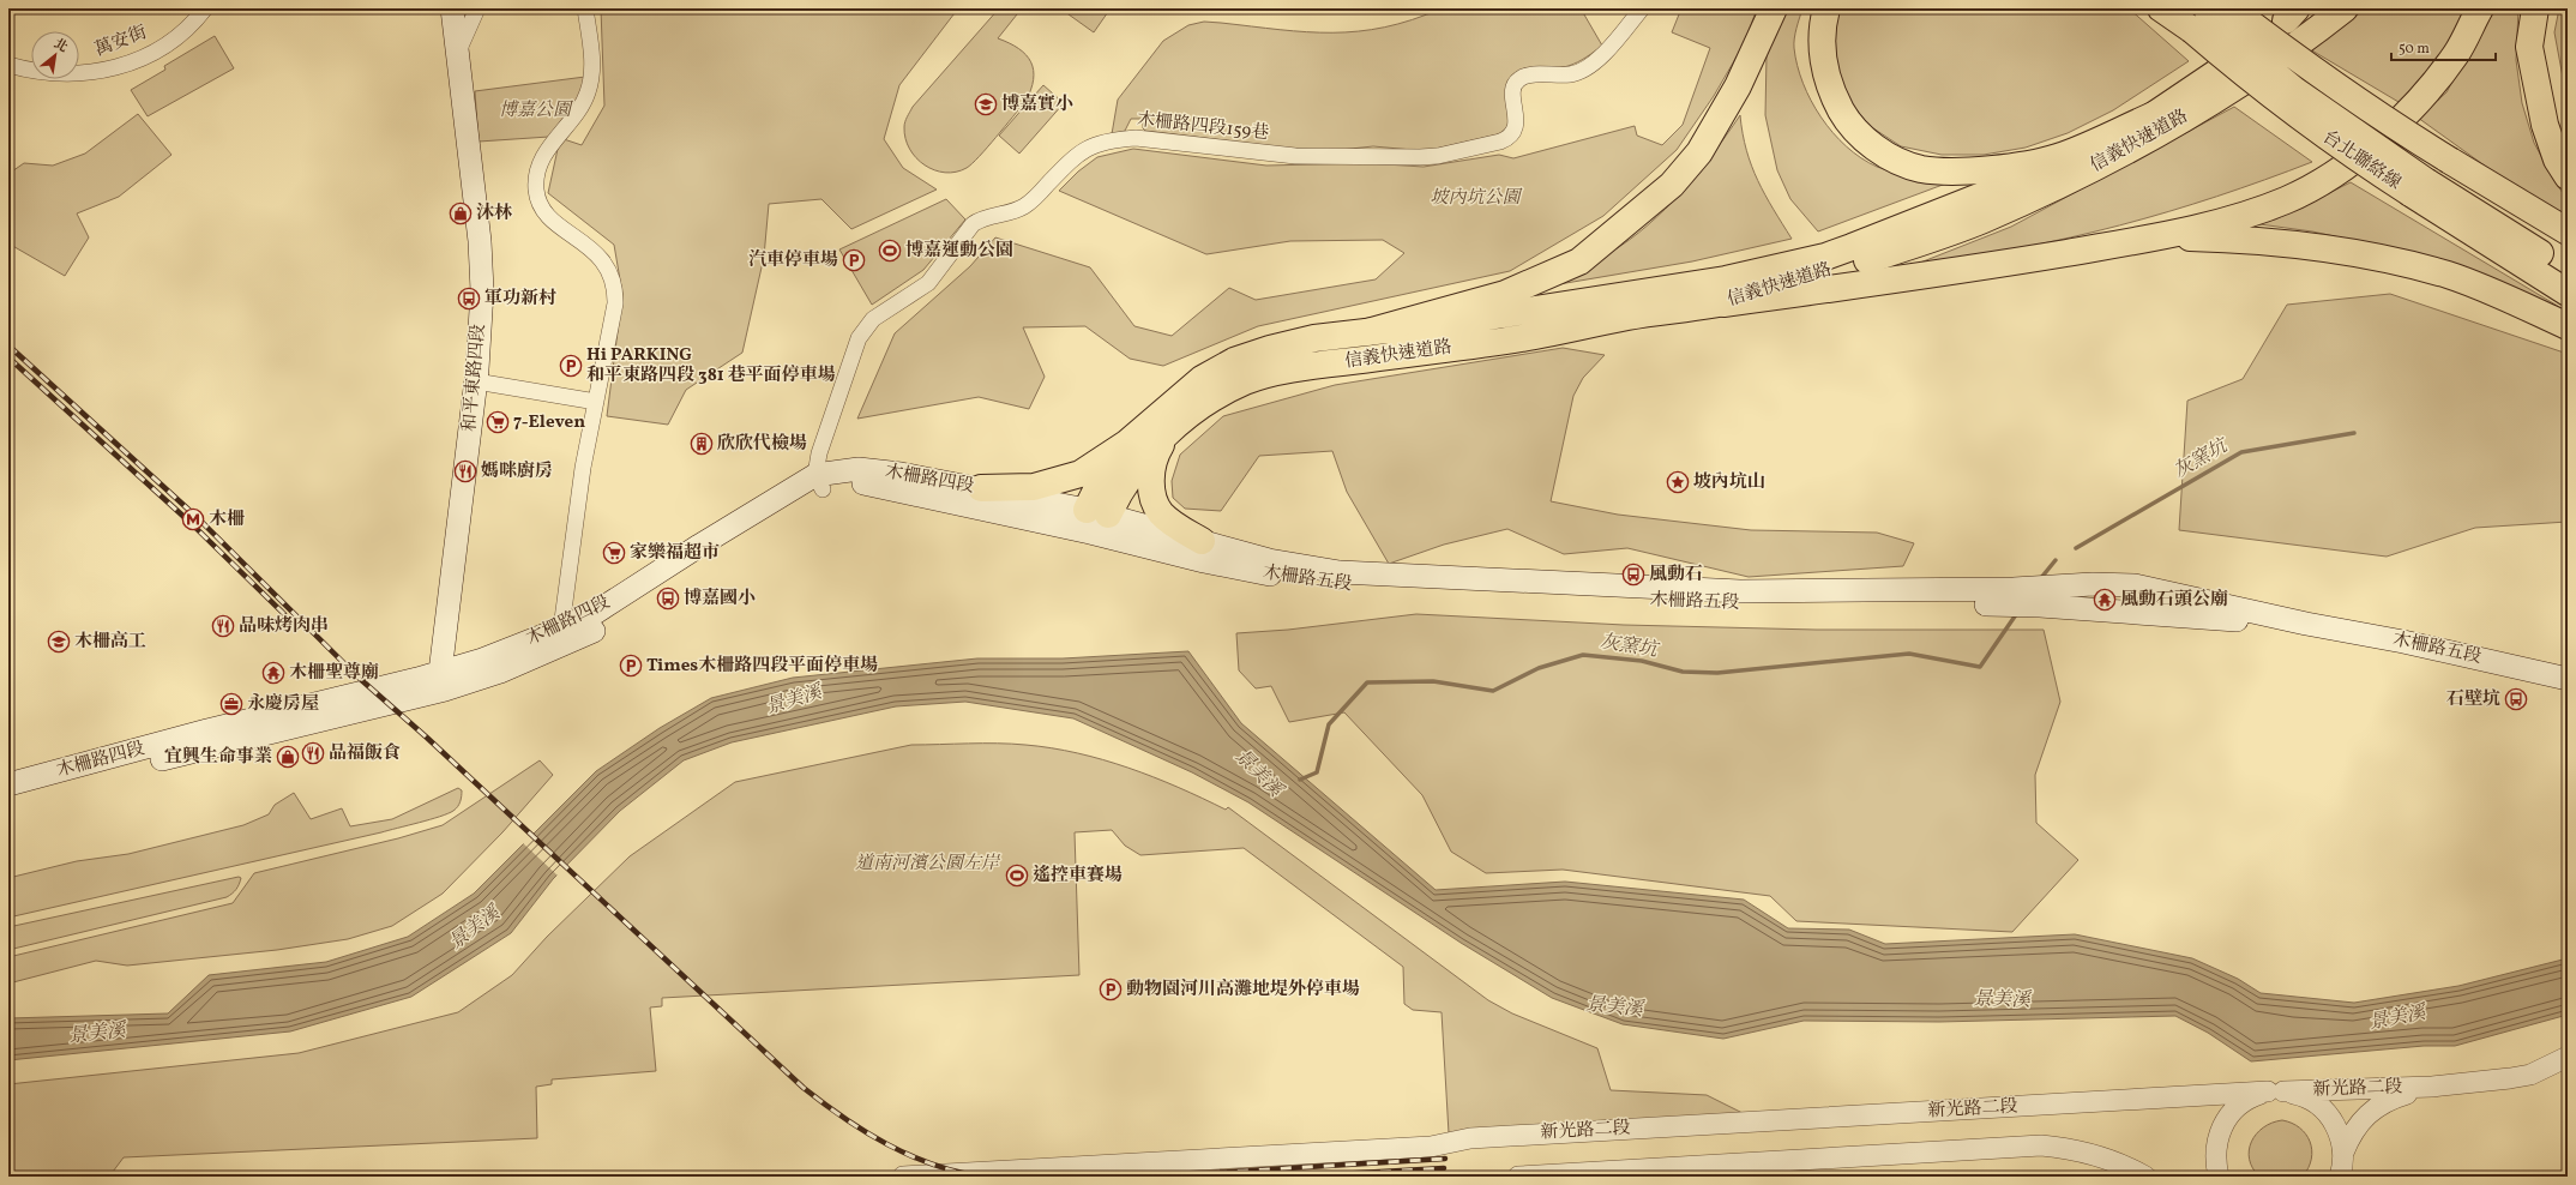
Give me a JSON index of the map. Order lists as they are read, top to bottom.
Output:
{
  "streets": {
    "highway": ["信義快速道路", "台北聯絡線"],
    "main road": ["和平東路四段", "木柵路四段", "木柵路五段"],
    "street": ["萬安街", "木柵路四段159巷", "新光路二段"]
  },
  "crossings": [
    ["木柵路四段159巷", "木柵路四段"],
    ["和平東路四段", "木柵路四段"],
    ["木柵路四段", "木柵路五段"]
  ],
  "water": ["灰窯坑", "景美溪"],
  "parks": ["博嘉公園", "坡內坑公園", "道南河濱公園左岸"],
  "places": {
    "school or university": ["博嘉實小", "木柵高工"],
    "shop": ["沐林", "宜興生命事業"],
    "sports": ["博嘉運動公園", "遙控車賽場"],
    "parking": [
      "汽車停車場",
      "Hi PARKING 和平東路四段 381 巷平面停車場",
      "Times木柵路四段平面停車場",
      "動物園河川高灘地堤外停車場"
    ],
    "bus stop": [
      "軍功新村",
      "風動石",
      "博嘉國小",
      "石壁坑"
    ],
    "supermarket": ["7-Eleven", "家樂福超市"],
    "building": ["欣欣代檢場"],
    "restaurant": ["媽咪廚房", "品味烤肉串", "品福飯食"],
    "place": ["坡內坑山"],
    "metro station": ["木柵"],
    "temple": ["風動石頭公廟", "木柵聖尊廟"],
    "office": ["永慶房屋"]
  },
  "scale_bar": "50 m",
  "north": "top right"
}
